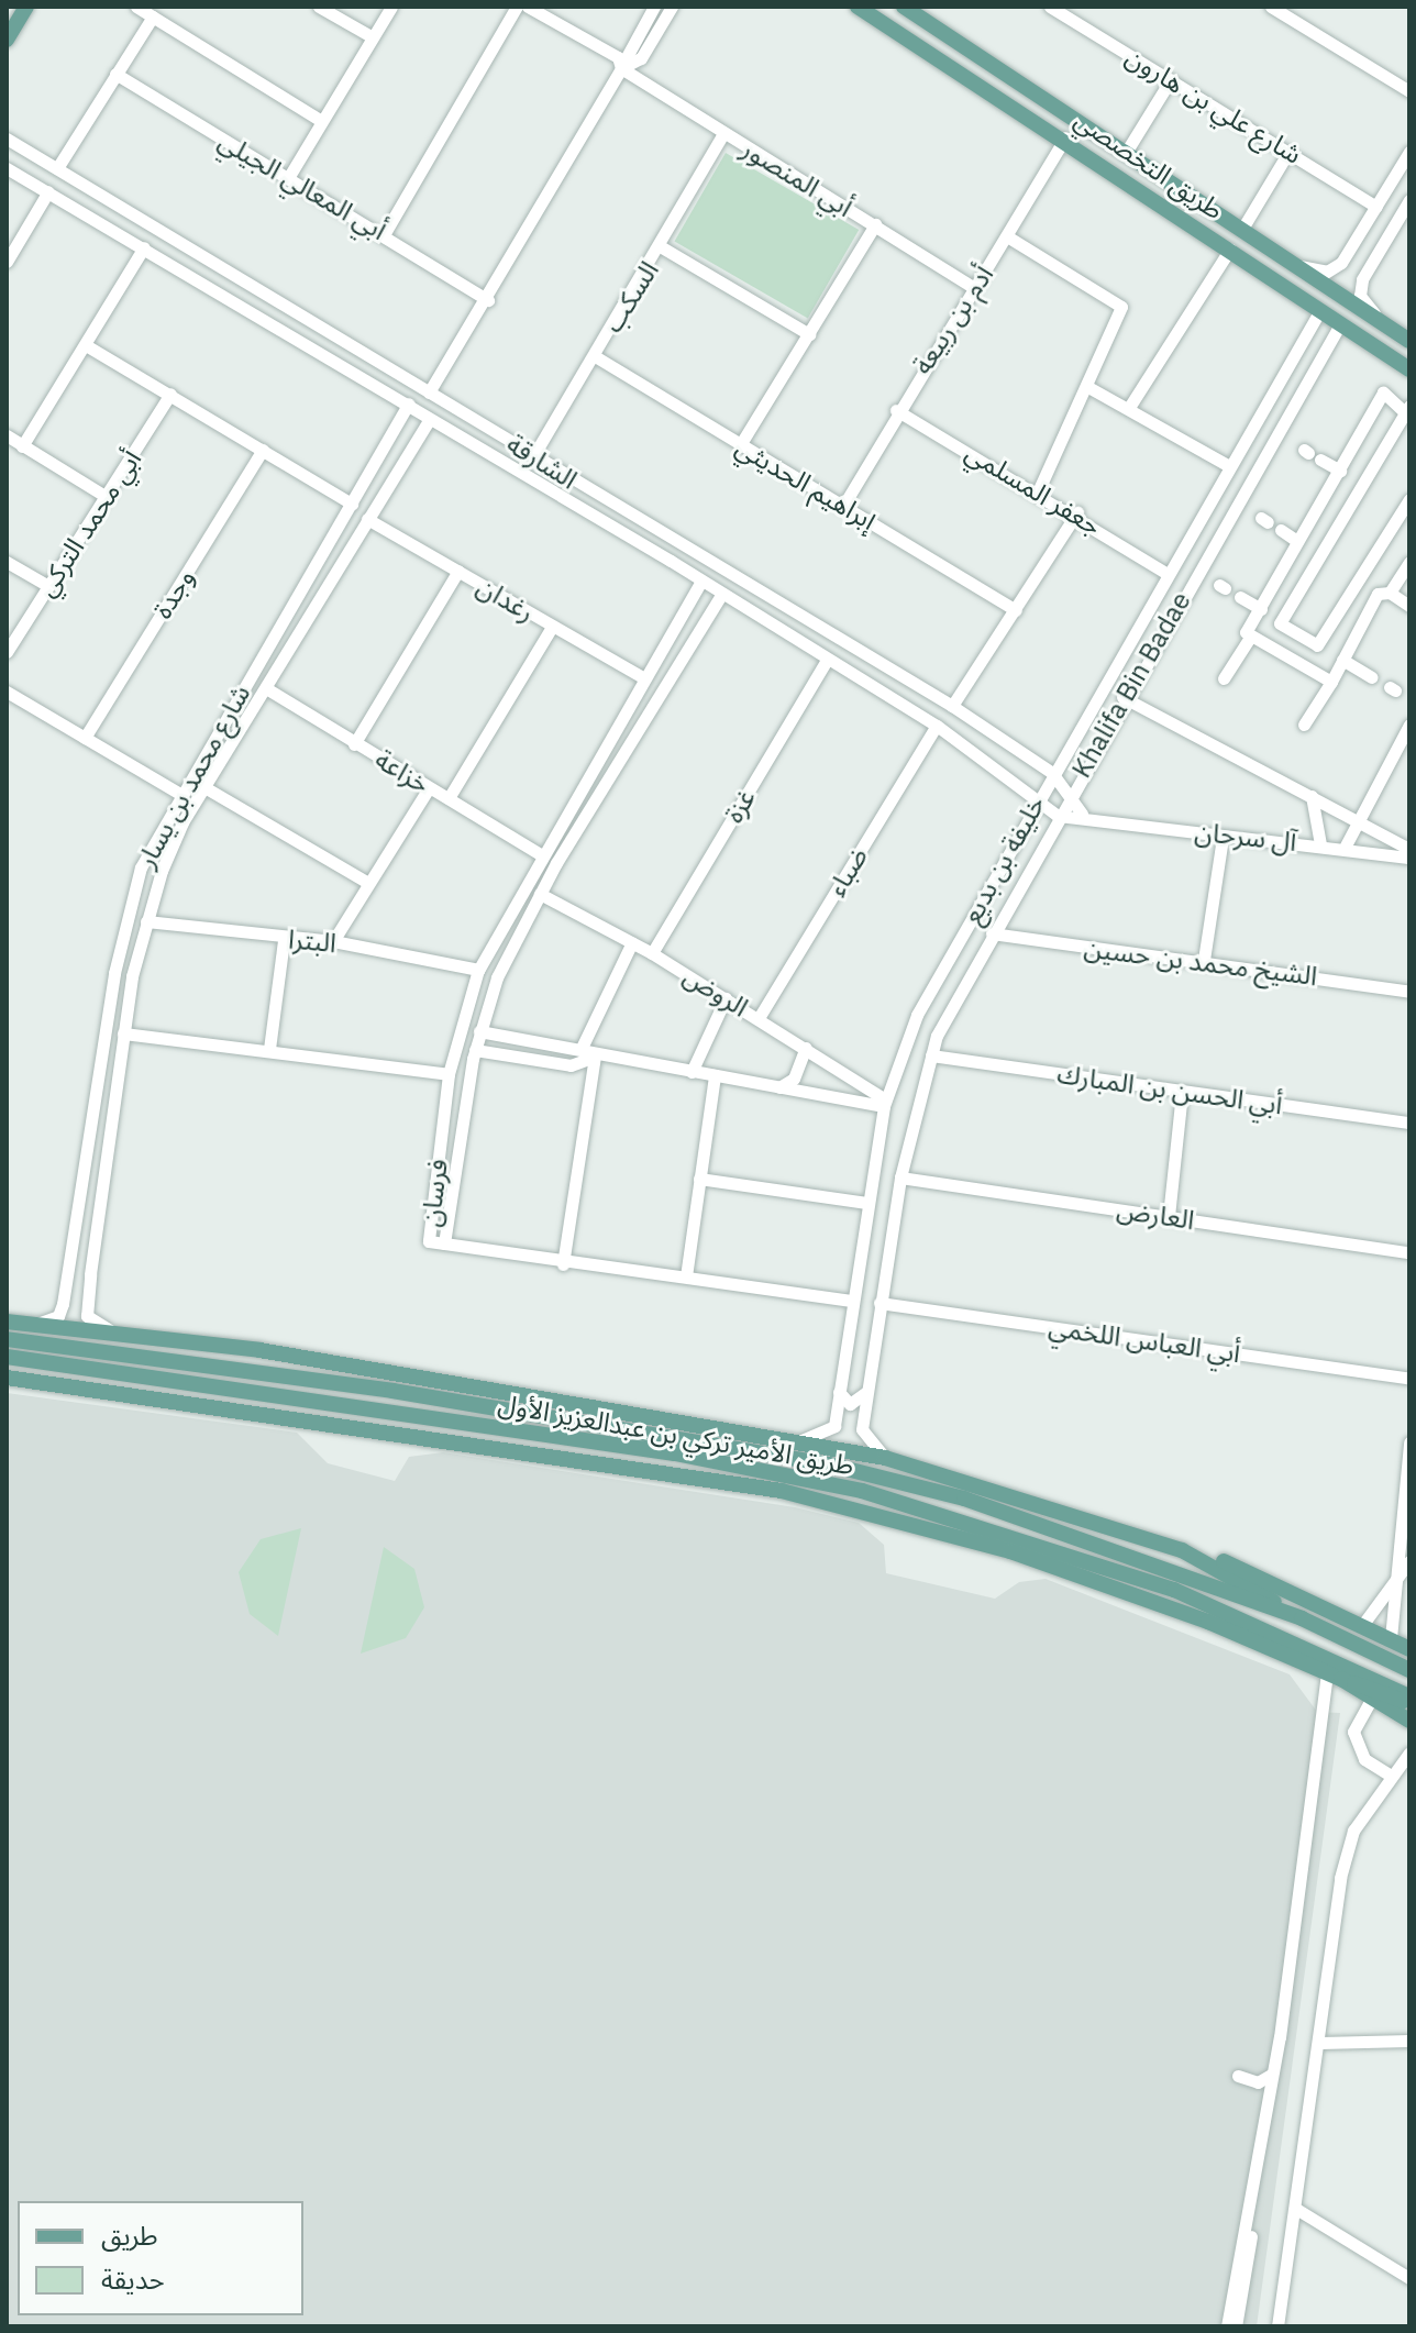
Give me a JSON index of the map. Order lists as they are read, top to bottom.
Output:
{
  "streets": {
    "main road": ["طريق التخصصي", "طريق الأمير تركي بن عبدالعزيز الأول"],
    "street": [
      "شارع علي بن هارون",
      "أبي المنصور",
      "أبي المعالي الجيلي",
      "السكب",
      "أدم بن ربيعة",
      "الشارقة",
      "إبراهيم الحديثي",
      "جعفر المسلمي",
      "أبي محمد التركي",
      "وجدة",
      "رغدان",
      "Khalifa Bin Badae",
      "خزاعة",
      "شارع محمد بن يسار",
      "غزة",
      "آل سرحان",
      "خليفة بن بديع",
      "ضباء",
      "البترا",
      "الشيخ محمد بن حسين",
      "الروض",
      "أبي الحسن بن المبارك",
      "فرسان",
      "العارض",
      "أبي العباس اللخمي"
    ]
  },
  "crossings": [
    ["طريق التخصصي", "أدم بن ربيعة"],
    ["طريق التخصصي", "Khalifa Bin Badae"],
    ["طريق التخصصي", "خليفة بن بديع"],
    ["أبي المنصور", "السكب"],
    ["أبي المنصور", "أدم بن ربيعة"],
    ["السكب", "الشارقة"],
    ["السكب", "إبراهيم الحديثي"],
    ["أدم بن ربيعة", "إبراهيم الحديثي"],
    ["أدم بن ربيعة", "جعفر المسلمي"],
    ["الشارقة", "Khalifa Bin Badae"],
    ["الشارقة", "شارع محمد بن يسار"],
    ["الشارقة", "غزة"],
    ["الشارقة", "آل سرحان"],
    ["الشارقة", "خليفة بن بديع"],
    ["الشارقة", "ضباء"],
    ["الشارقة", "فرسان"],
    ["جعفر المسلمي", "خليفة بن بديع"],
    ["رغدان", "شارع محمد بن يسار"],
    ["رغدان", "فرسان"],
    ["Khalifa Bin Badae", "آل سرحان"],
    ["Khalifa Bin Badae", "الشيخ محمد بن حسين"],
    ["Khalifa Bin Badae", "أبي الحسن بن المبارك"],
    ["Khalifa Bin Badae", "العارض"],
    ["Khalifa Bin Badae", "أبي العباس اللخمي"],
    ["خزاعة", "شارع محمد بن يسار"],
    ["خزاعة", "فرسان"],
    ["شارع محمد بن يسار", "البترا"],
    ["غزة", "الروض"],
    ["خليفة بن بديع", "الروض"],
    ["ضباء", "الروض"],
    ["البترا", "فرسان"],
    ["الروض", "فرسان"]
  ],
  "legend": ["طريق", "حديقة"]
}
